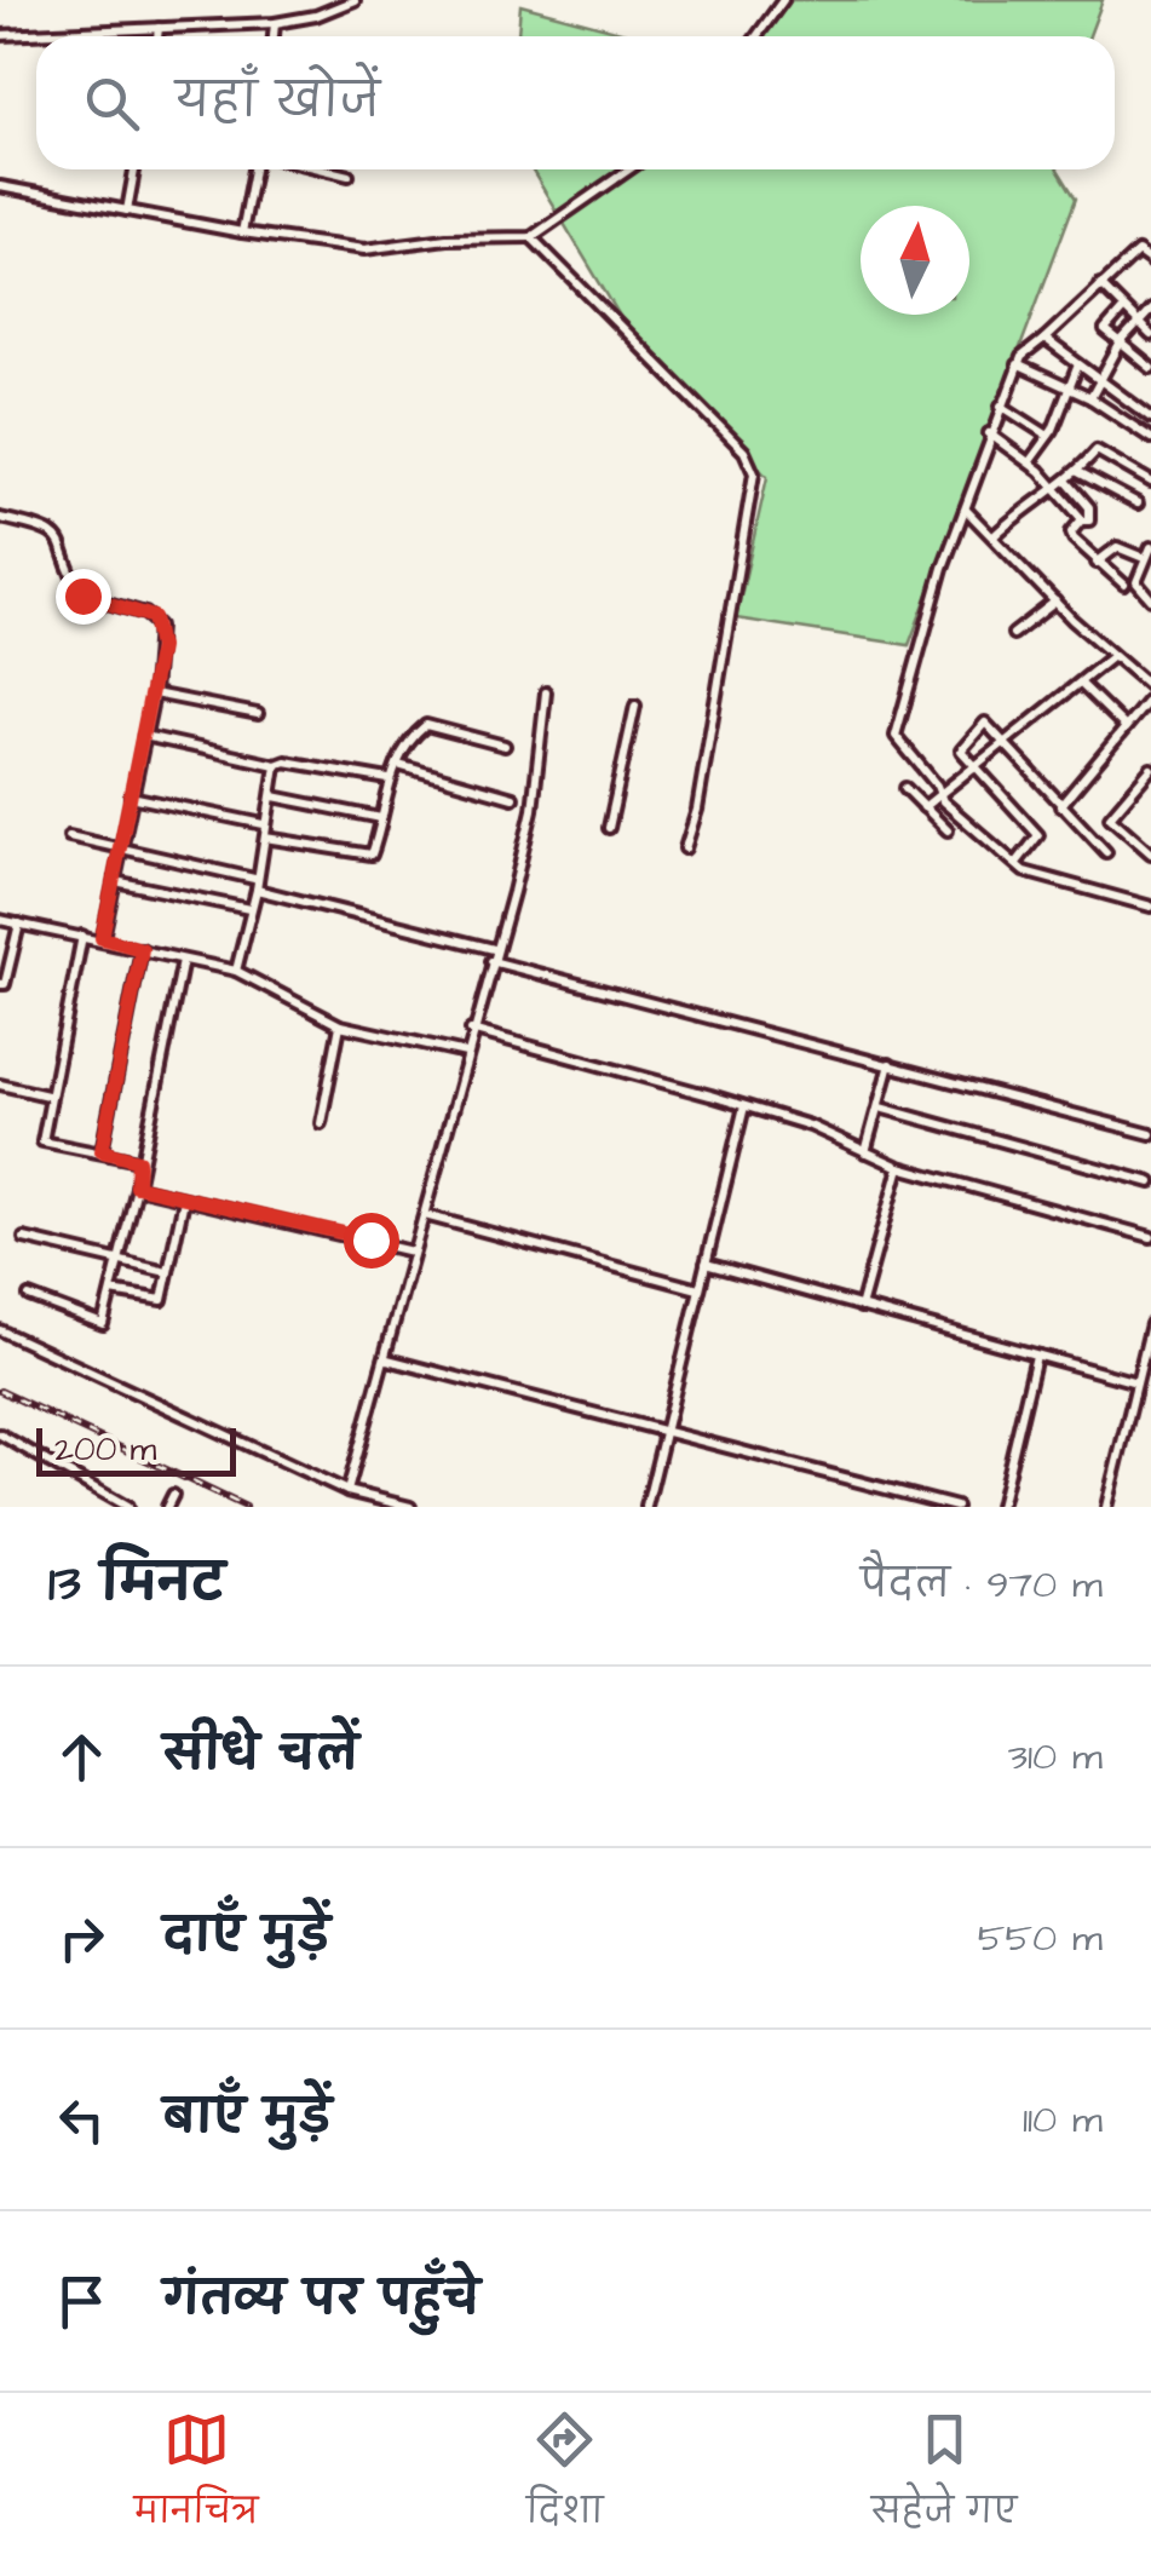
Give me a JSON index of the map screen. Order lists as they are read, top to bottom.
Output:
{
  "scale_bar": "200 m",
  "north": "top",
  "page": {
    "search": "यहाँ खोजें",
    "scale": "200 m",
    "heading": ["13 मिनट", "पैदल · 970 m"],
    "list": [
      ["सीधे चलें", "310 m"],
      ["दाएँ मुड़ें", "550 m"],
      ["बाएँ मुड़ें", "110 m"],
      "गंतव्य पर पहुँचे"
    ],
    "nav": ["मानचित्र", "दिशा", "सहेजे गए"]
  }
}
